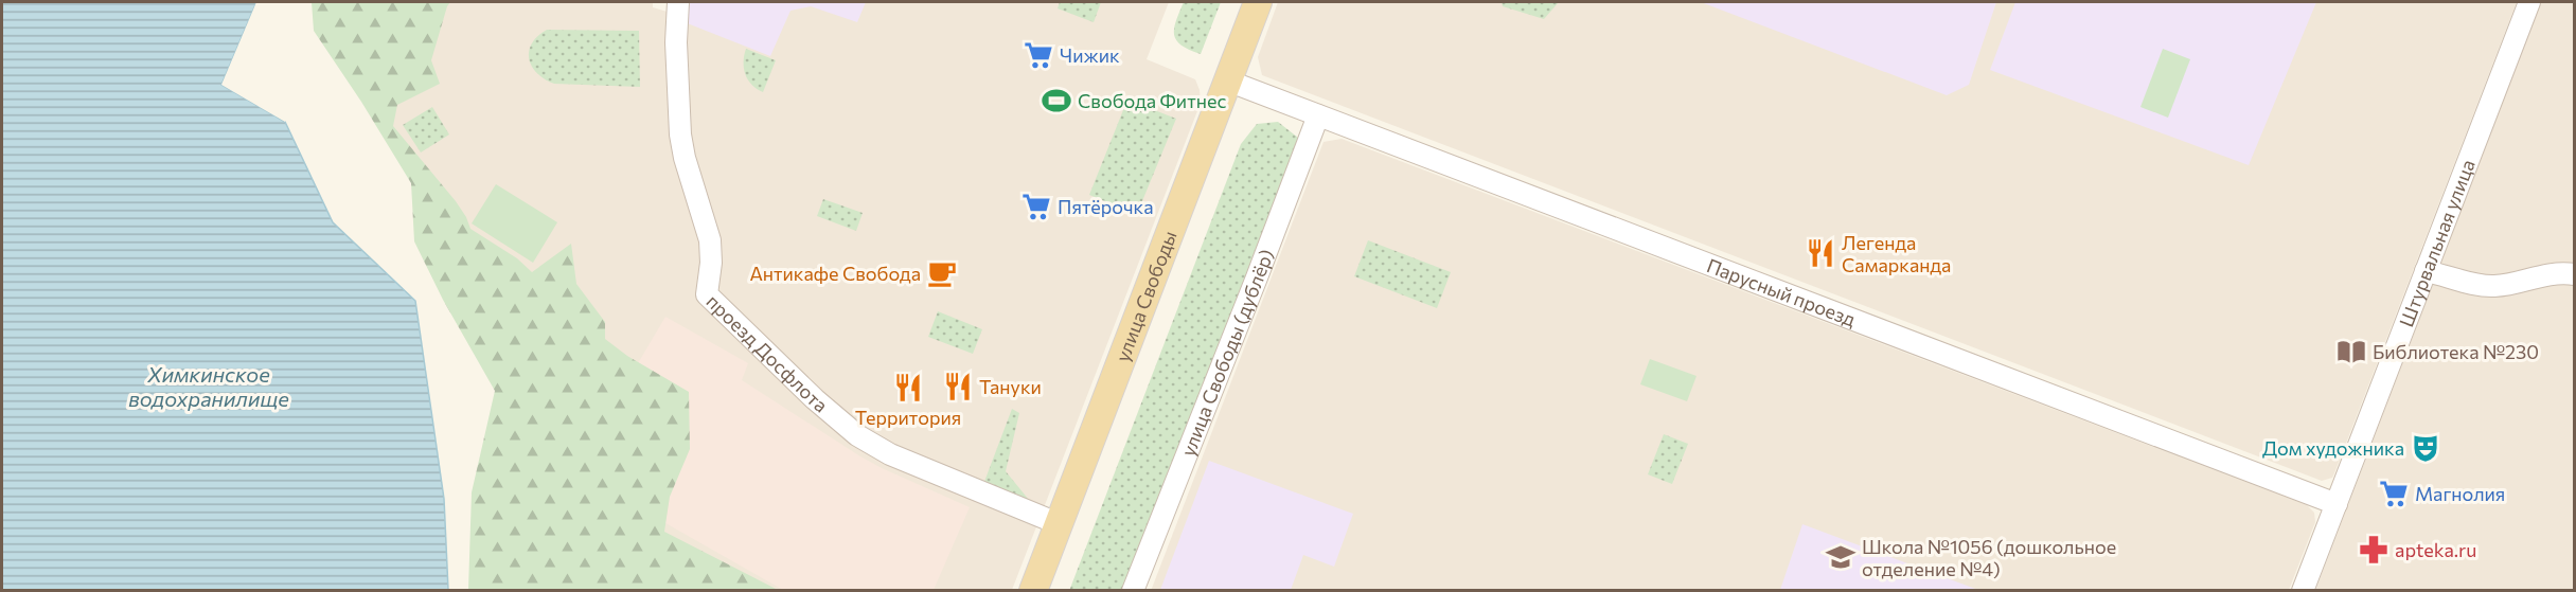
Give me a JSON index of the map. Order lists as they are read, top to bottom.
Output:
{
  "streets": {
    "main road": ["улица Свободы"],
    "street": [
      "Штурвальная улица",
      "Парусный проезд",
      "проезд Досфлота",
      "улица Свободы (дублёр)"
    ]
  },
  "crossings": [
    ["Штурвальная улица", "Парусный проезд"],
    ["Парусный проезд", "улица Свободы"],
    ["Парусный проезд", "улица Свободы (дублёр)"],
    ["улица Свободы", "проезд Досфлота"]
  ],
  "water": ["Химкинское водохранилище"],
  "places": {
    "supermarket": ["Чижик", "Пятёрочка", "Магнолия"],
    "sports": ["Свобода Фитнес"],
    "restaurant": ["Легенда Самарканда", "Тануки", "Территория"],
    "cafe": ["Антикафе Свобода"],
    "library": ["Библиотека №230"],
    "theatre": ["Дом художника"],
    "pharmacy": ["apteka.ru"],
    "school or university": ["Школа №1056 (дошкольное отделение №4)"]
  }
}
